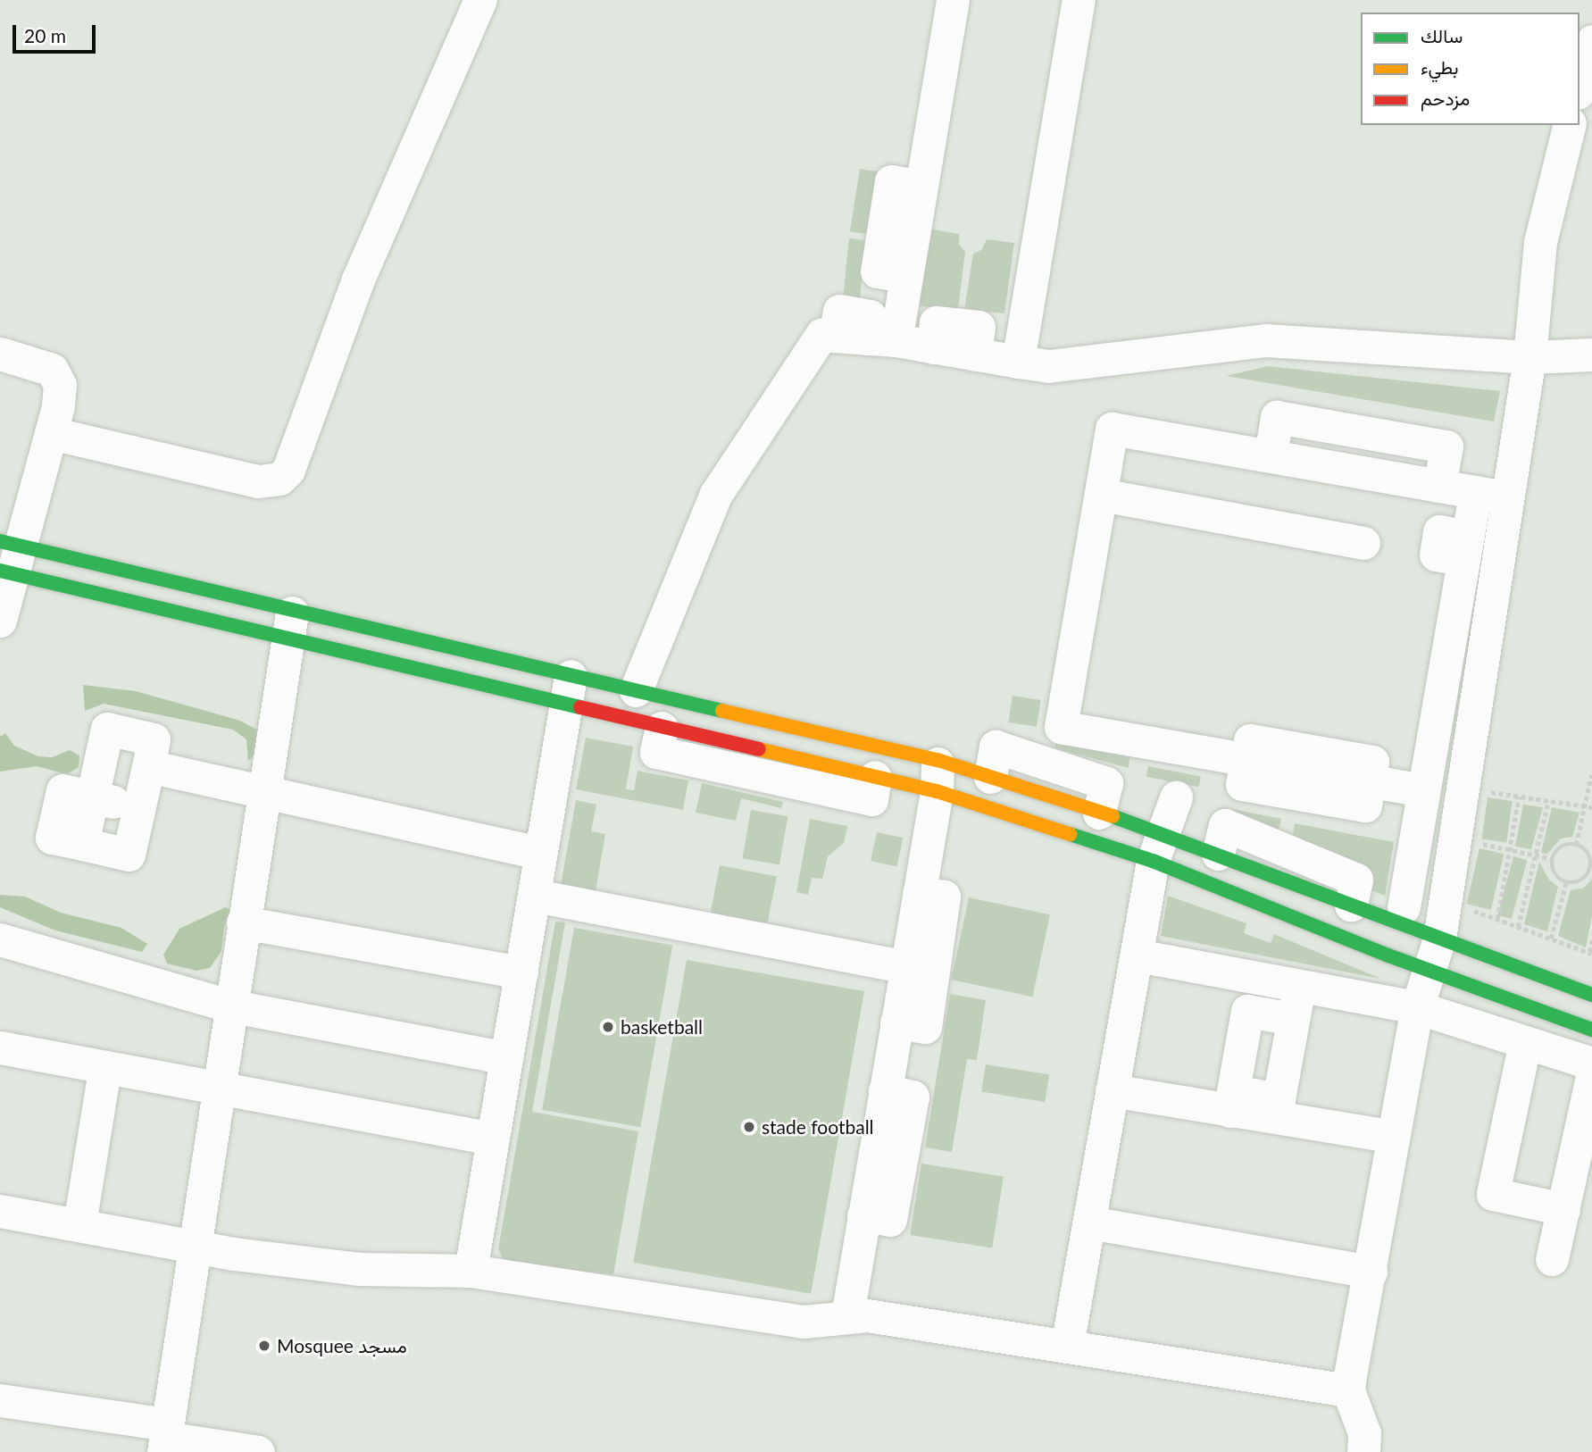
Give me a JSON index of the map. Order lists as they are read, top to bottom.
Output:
{
  "places": ["basketball", "stade football", "Mosquee مسجد"],
  "legend": ["سالك", "بطيء", "مزدحم"],
  "scale_bar": "20 m"
}
